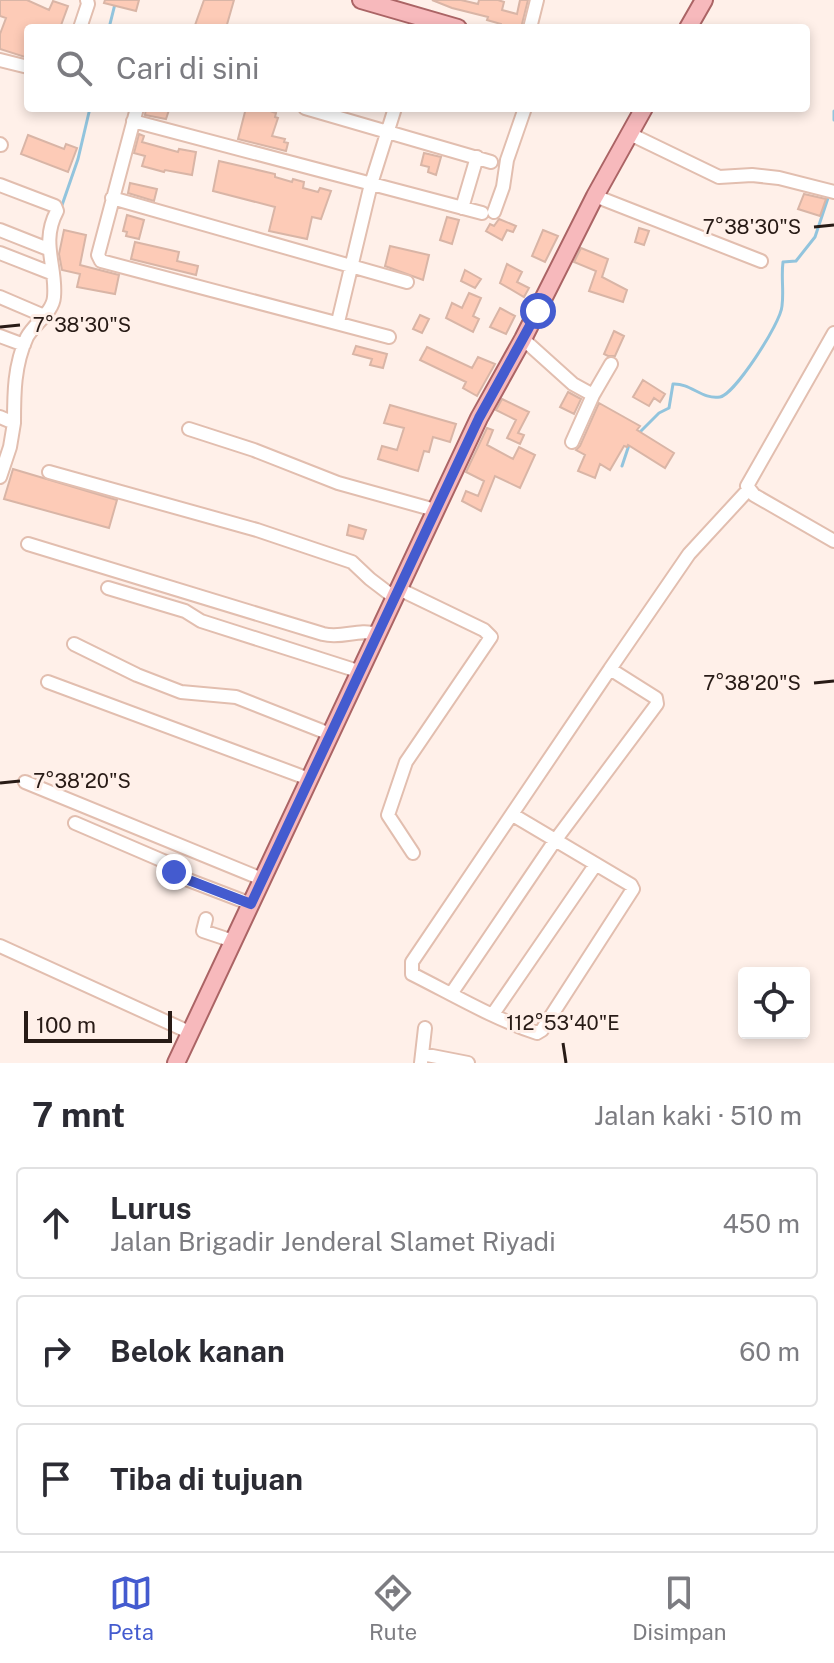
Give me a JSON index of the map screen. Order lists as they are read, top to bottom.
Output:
{
  "scale_bar": "100 m",
  "page": {
    "search": "Cari di sini",
    "scale": "100 m",
    "heading": ["7 mnt", "Jalan kaki · 510 m"],
    "list": [
      ["Lurus", "Jalan Brigadir Jenderal Slamet Riyadi", "450 m"],
      ["Belok kanan", "60 m"],
      "Tiba di tujuan"
    ],
    "nav": ["Peta", "Rute", "Disimpan"]
  },
  "coordinates": ["7°38'30\"S", "7°38'20\"S", "112°53'40\"E"]
}
